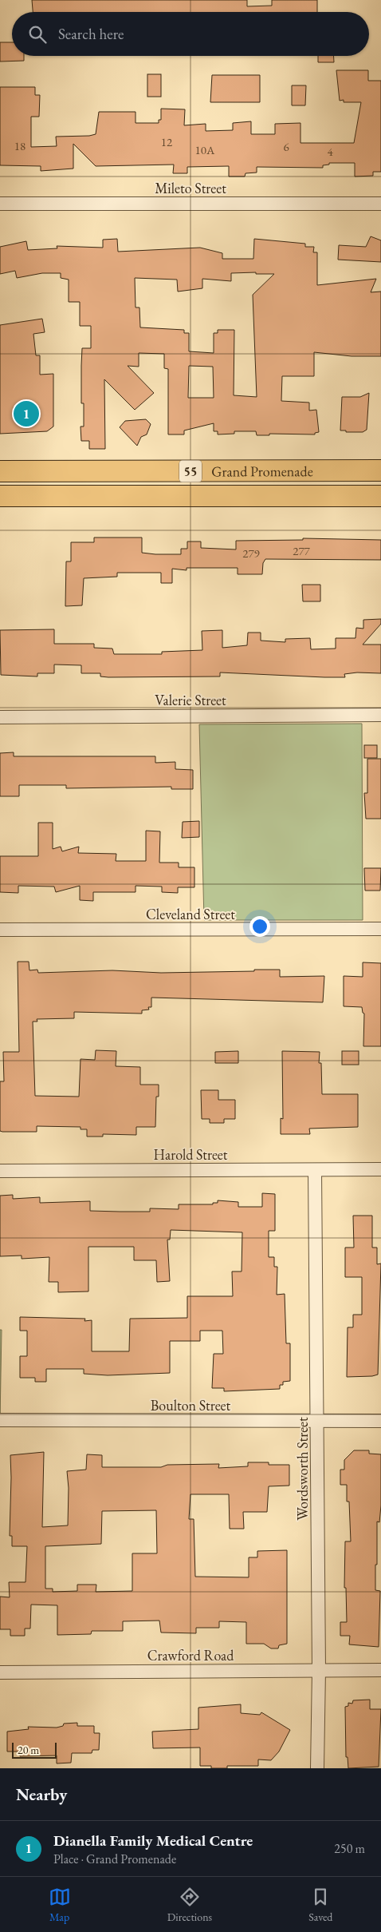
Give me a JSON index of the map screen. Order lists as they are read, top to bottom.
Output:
{
  "streets": {
    "main road": ["55", "Grand Promenade"],
    "street": [
      "Mileto Street",
      "Valerie Street",
      "Cleveland Street",
      "Harold Street",
      "Boulton Street",
      "Wordsworth Street",
      "Crawford Road"
    ]
  },
  "crossings": [
    ["Harold Street", "Wordsworth Street"],
    ["Boulton Street", "Wordsworth Street"],
    ["Wordsworth Street", "Crawford Road"]
  ],
  "house_numbers": [
    "12",
    "18",
    "6",
    "10A",
    "4",
    "277",
    "279"
  ],
  "scale_bar": "20 m",
  "page": {
    "search": "Search here",
    "pins": "1",
    "scale": "20 m",
    "heading": "Nearby",
    "list": [
      {
        "mark": "1",
        "name": "Dianella Family Medical Centre",
        "note": "Place · Grand Promenade",
        "value": "250 m"
      }
    ],
    "nav": ["Map", "Directions", "Saved"]
  }
}
